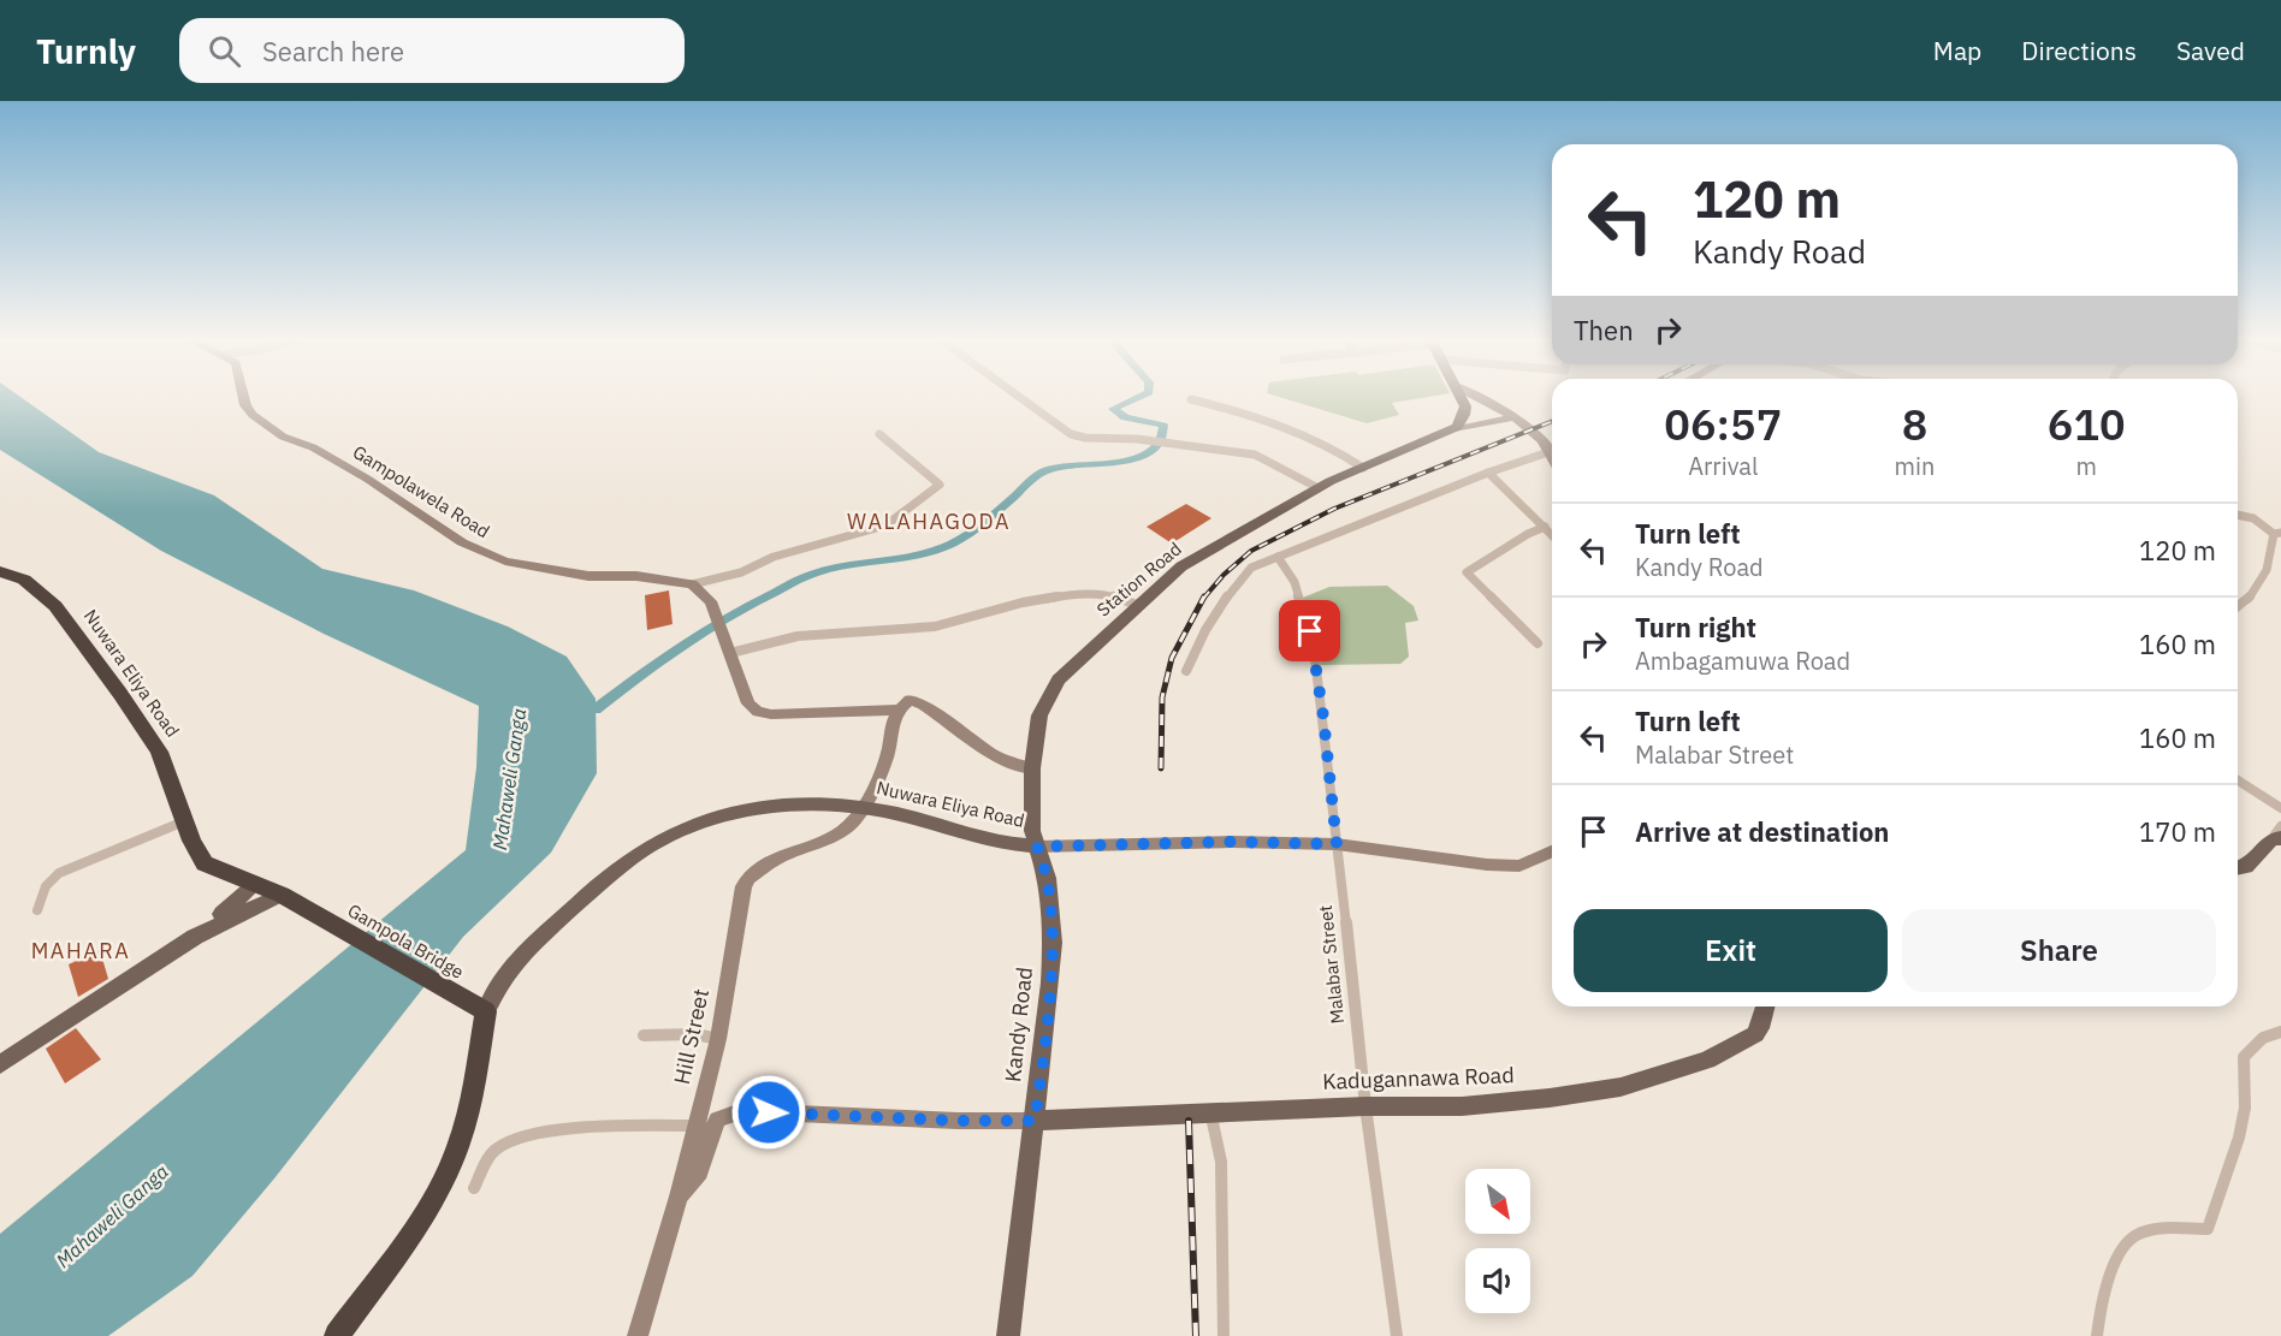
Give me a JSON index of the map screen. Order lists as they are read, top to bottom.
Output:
{
  "streets": {
    "highway": ["Nuwara Eliya Road", "Gampola Bridge"],
    "main road": ["Station Road", "Kandy Road", "Kadugannawa Road"],
    "street": ["Gampolawela Road", "Malabar Street", "Hill Street"]
  },
  "crossings": [
    ["Station Road", "Nuwara Eliya Road"],
    ["Station Road", "Kandy Road"],
    ["Nuwara Eliya Road", "Gampola Bridge"],
    ["Nuwara Eliya Road", "Kandy Road"],
    ["Nuwara Eliya Road", "Hill Street"],
    ["Malabar Street", "Kadugannawa Road"],
    ["Kandy Road", "Kadugannawa Road"]
  ],
  "districts": ["WALAHAGODA", "MAHARA"],
  "water": ["Mahaweli Ganga"],
  "north": "bottom right",
  "page": {
    "header": "Turnly",
    "search": "Search here",
    "nav": ["Map", "Directions", "Saved"],
    "turn": ["120 m", "Kandy Road"],
    "then": "Then",
    "eta": [
      "06:57",
      "Arrival",
      "8",
      "min",
      "610",
      "m"
    ],
    "list": [
      {
        "name": "Turn left",
        "note": "Kandy Road",
        "value": "120 m"
      },
      {
        "name": "Turn right",
        "note": "Ambagamuwa Road",
        "value": "160 m"
      },
      {
        "name": "Turn left",
        "note": "Malabar Street",
        "value": "160 m"
      },
      {
        "name": "Arrive at destination",
        "value": "170 m"
      }
    ],
    "buttons": ["Exit", "Share"]
  }
}
